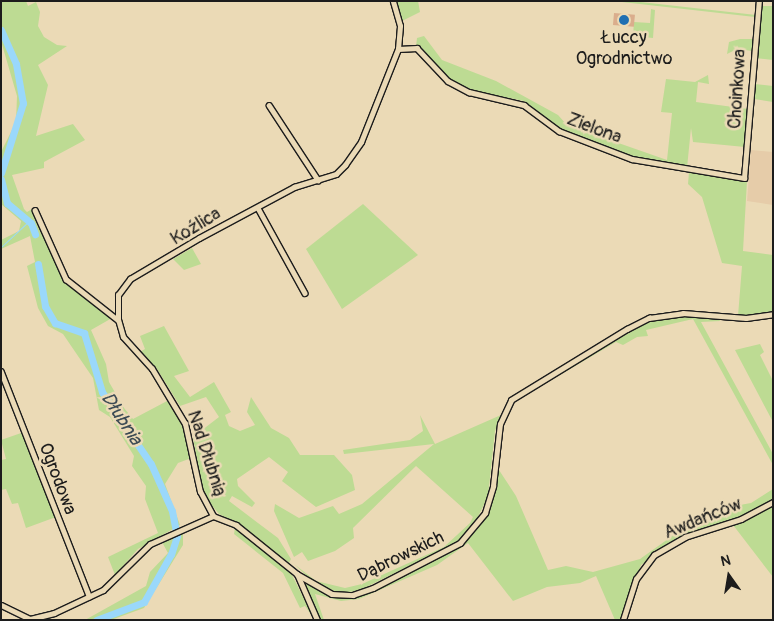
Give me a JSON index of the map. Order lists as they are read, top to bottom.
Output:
{
  "streets": {
    "street": [
      "Choinkowa",
      "Zielona",
      "Koźlica",
      "Nad Dłubnią",
      "Ogrodowa",
      "Awdańców",
      "Dąbrowskich"
    ]
  },
  "crossings": [
    ["Choinkowa", "Zielona"],
    ["Zielona", "Koźlica"],
    ["Koźlica", "Nad Dłubnią"],
    ["Nad Dłubnią", "Dąbrowskich"]
  ],
  "water": ["Dłubnia"],
  "places": ["Łuccy Ogrodnictwo"],
  "north": "top"
}
